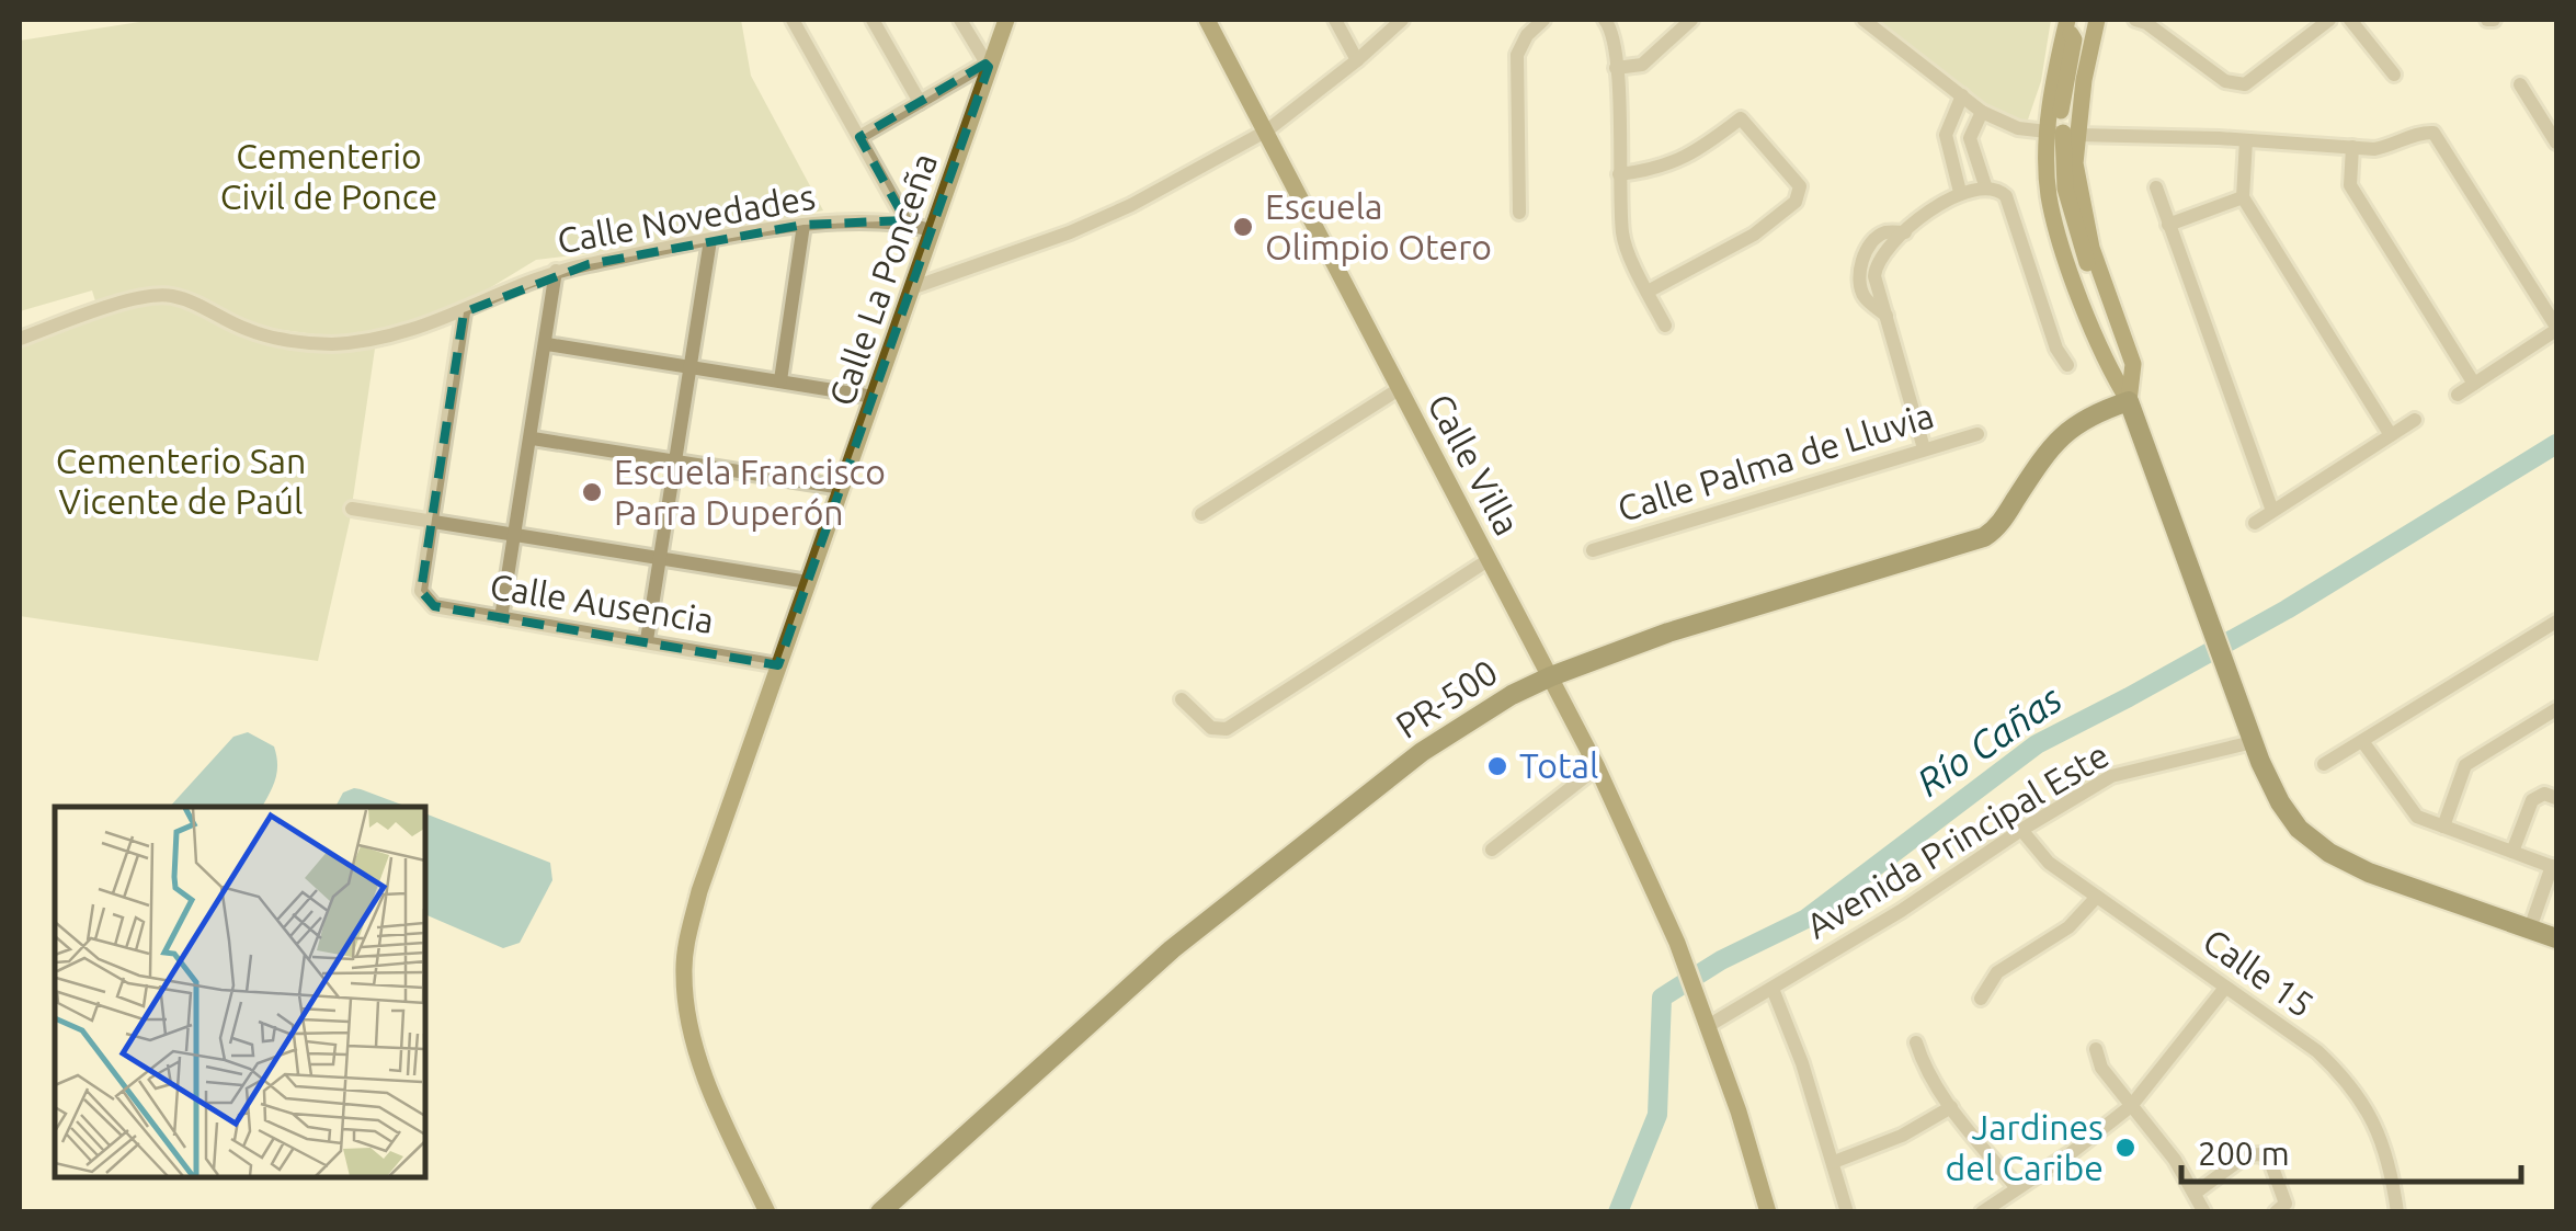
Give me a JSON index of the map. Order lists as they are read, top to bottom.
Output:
{
  "streets": {
    "highway": ["PR-500"],
    "main road": ["Calle La Ponceña", "Calle Villa"],
    "street": [
      "Calle Novedades",
      "Calle Palma de Lluvia",
      "Calle Ausencia",
      "Avenida Principal Este",
      "Calle 15"
    ]
  },
  "crossings": [
    ["Calle Novedades", "Calle La Ponceña"],
    ["Calle La Ponceña", "Calle Ausencia"],
    ["Calle Villa", "PR-500"],
    ["Calle Villa", "Avenida Principal Este"],
    ["Avenida Principal Este", "Calle 15"]
  ],
  "water": ["Río Cañas"],
  "parks": ["Cementerio Civil de Ponce", "Cementerio San Vicente de Paúl"],
  "places": [
    "Escuela Olimpio Otero",
    "Escuela Francisco Parra Duperón",
    "Total",
    "Jardines del Caribe"
  ],
  "scale_bar": "200 m"
}
